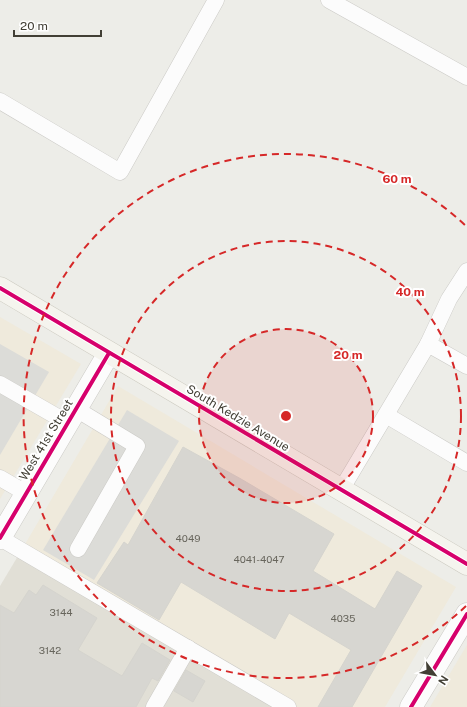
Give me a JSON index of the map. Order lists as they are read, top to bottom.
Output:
{
  "streets": {
    "main road": ["South Kedzie Avenue"],
    "street": ["West 41st Street"]
  },
  "crossings": [
    ["South Kedzie Avenue", "West 41st Street"]
  ],
  "house_numbers": [
    "4049",
    "4041-4047",
    "3144",
    "4035",
    "3142"
  ],
  "scale_bar": "20 m",
  "north": "bottom right",
  "rings": ["60 m", "40 m", "20 m"]
}
